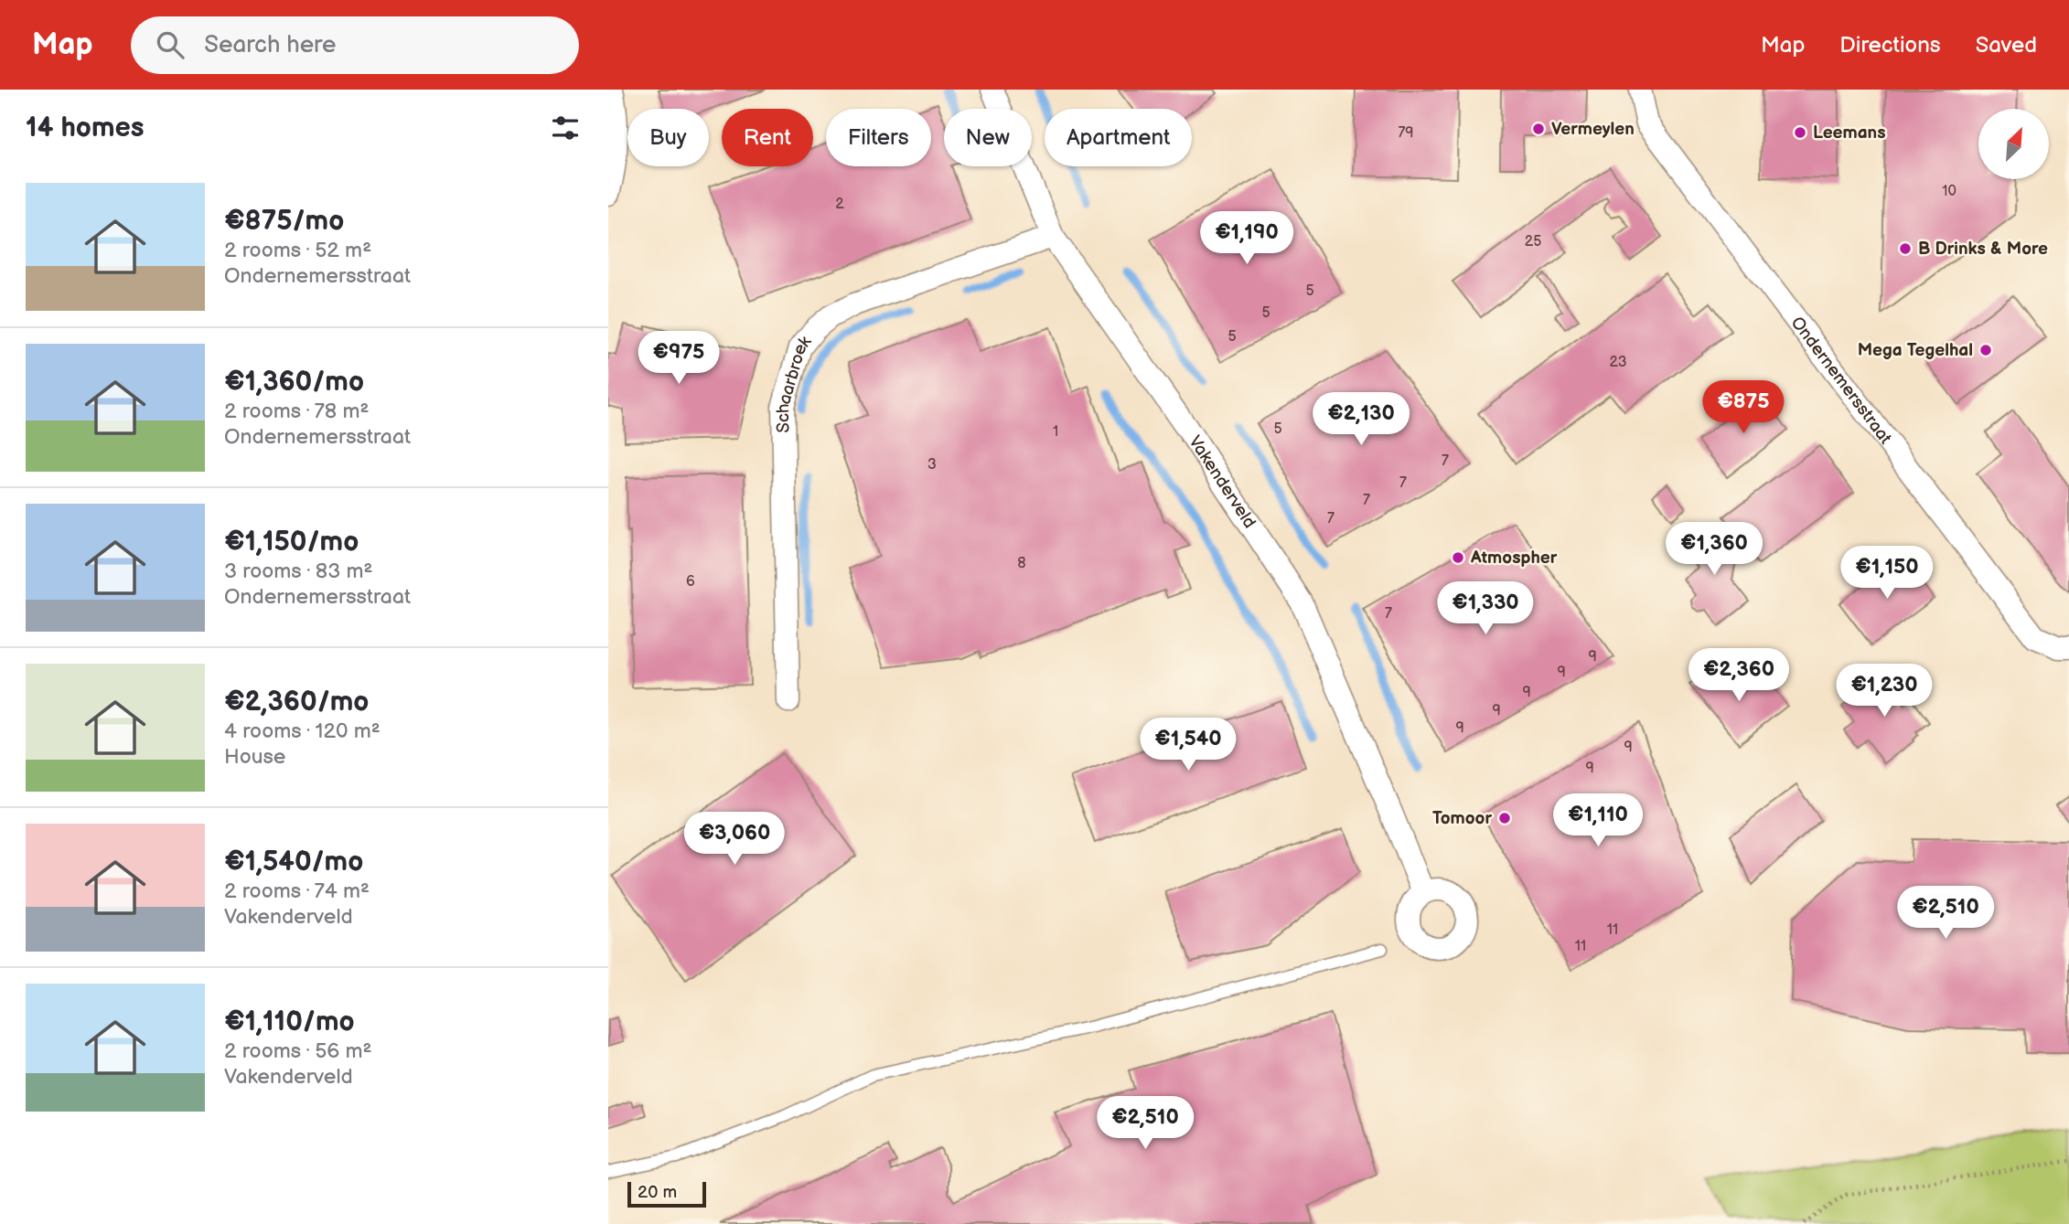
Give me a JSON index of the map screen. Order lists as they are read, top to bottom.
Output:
{
  "streets": {
    "street": ["Ondernemersstraat", "Schaarbroek", "Vakenderveld"]
  },
  "crossings": [
    ["Schaarbroek", "Vakenderveld"]
  ],
  "places": [
    "Vermeylen",
    "Leemans",
    "B Drinks & More",
    "Mega Tegelhal",
    "Atmospher",
    "Tomoor"
  ],
  "house_numbers": [
    "79",
    "10",
    "2",
    "25",
    "5",
    "5",
    "5",
    "23",
    "5",
    "1",
    "7",
    "3",
    "7",
    "7",
    "7",
    "8",
    "6",
    "7",
    "9",
    "9",
    "9",
    "9",
    "9",
    "9",
    "9",
    "11",
    "11"
  ],
  "scale_bar": "20 m",
  "north": "top right",
  "page": {
    "header": "Map",
    "search": "Search here",
    "nav": ["Map", "Directions", "Saved"],
    "heading": "14 homes",
    "chip": [
      "Buy",
      "Rent",
      "Filters",
      "New",
      "Apartment"
    ],
    "list": [
      {
        "name": "€875/mo",
        "note": "2 rooms · 52 m² · Ondernemersstraat"
      },
      {
        "name": "€1,360/mo",
        "note": "2 rooms · 78 m² · Ondernemersstraat"
      },
      {
        "name": "€1,150/mo",
        "note": "3 rooms · 83 m² · Ondernemersstraat"
      },
      {
        "name": "€2,360/mo",
        "note": "4 rooms · 120 m² · House"
      },
      {
        "name": "€1,540/mo",
        "note": "2 rooms · 74 m² · Vakenderveld"
      },
      {
        "name": "€1,110/mo",
        "note": "2 rooms · 56 m² · Vakenderveld"
      }
    ],
    "price": [
      "€1,190",
      "€975",
      "€875",
      "€2,130",
      "€1,360",
      "€1,150",
      "€1,330",
      "€2,360",
      "€1,230",
      "€1,540",
      "€1,110",
      "€3,060",
      "€2,510",
      "€2,510"
    ],
    "scale": "20 m"
  }
}
